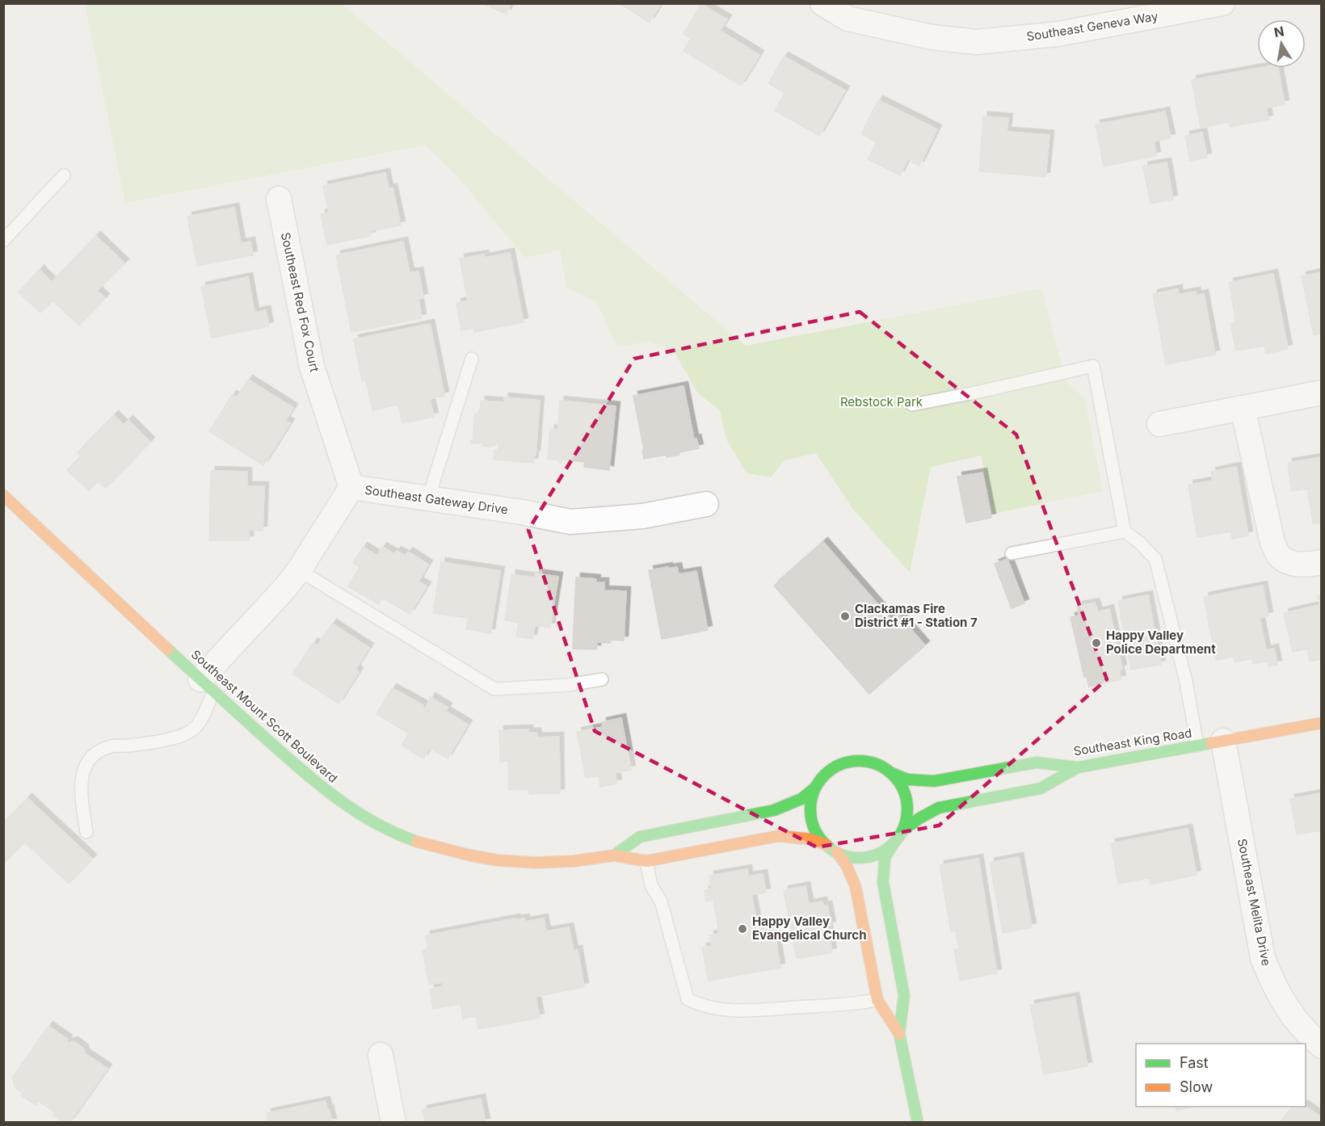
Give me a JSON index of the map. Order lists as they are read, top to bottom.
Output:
{
  "streets": {
    "main road": ["Southeast Mount Scott Boulevard", "Southeast King Road"],
    "street": [
      "Southeast Geneva Way",
      "Southeast Red Fox Court",
      "Southeast Gateway Drive",
      "Southeast Melita Drive"
    ]
  },
  "crossings": [
    ["Southeast Red Fox Court", "Southeast Gateway Drive"],
    ["Southeast Gateway Drive", "Southeast Mount Scott Boulevard"],
    ["Southeast Mount Scott Boulevard", "Southeast King Road"],
    ["Southeast King Road", "Southeast Melita Drive"]
  ],
  "parks": ["Rebstock Park"],
  "places": ["Clackamas Fire District #1 - Station 7", "Happy Valley Police Department", "Happy Valley Evangelical Church"],
  "legend": ["Fast", "Slow"],
  "north": "top"
}
